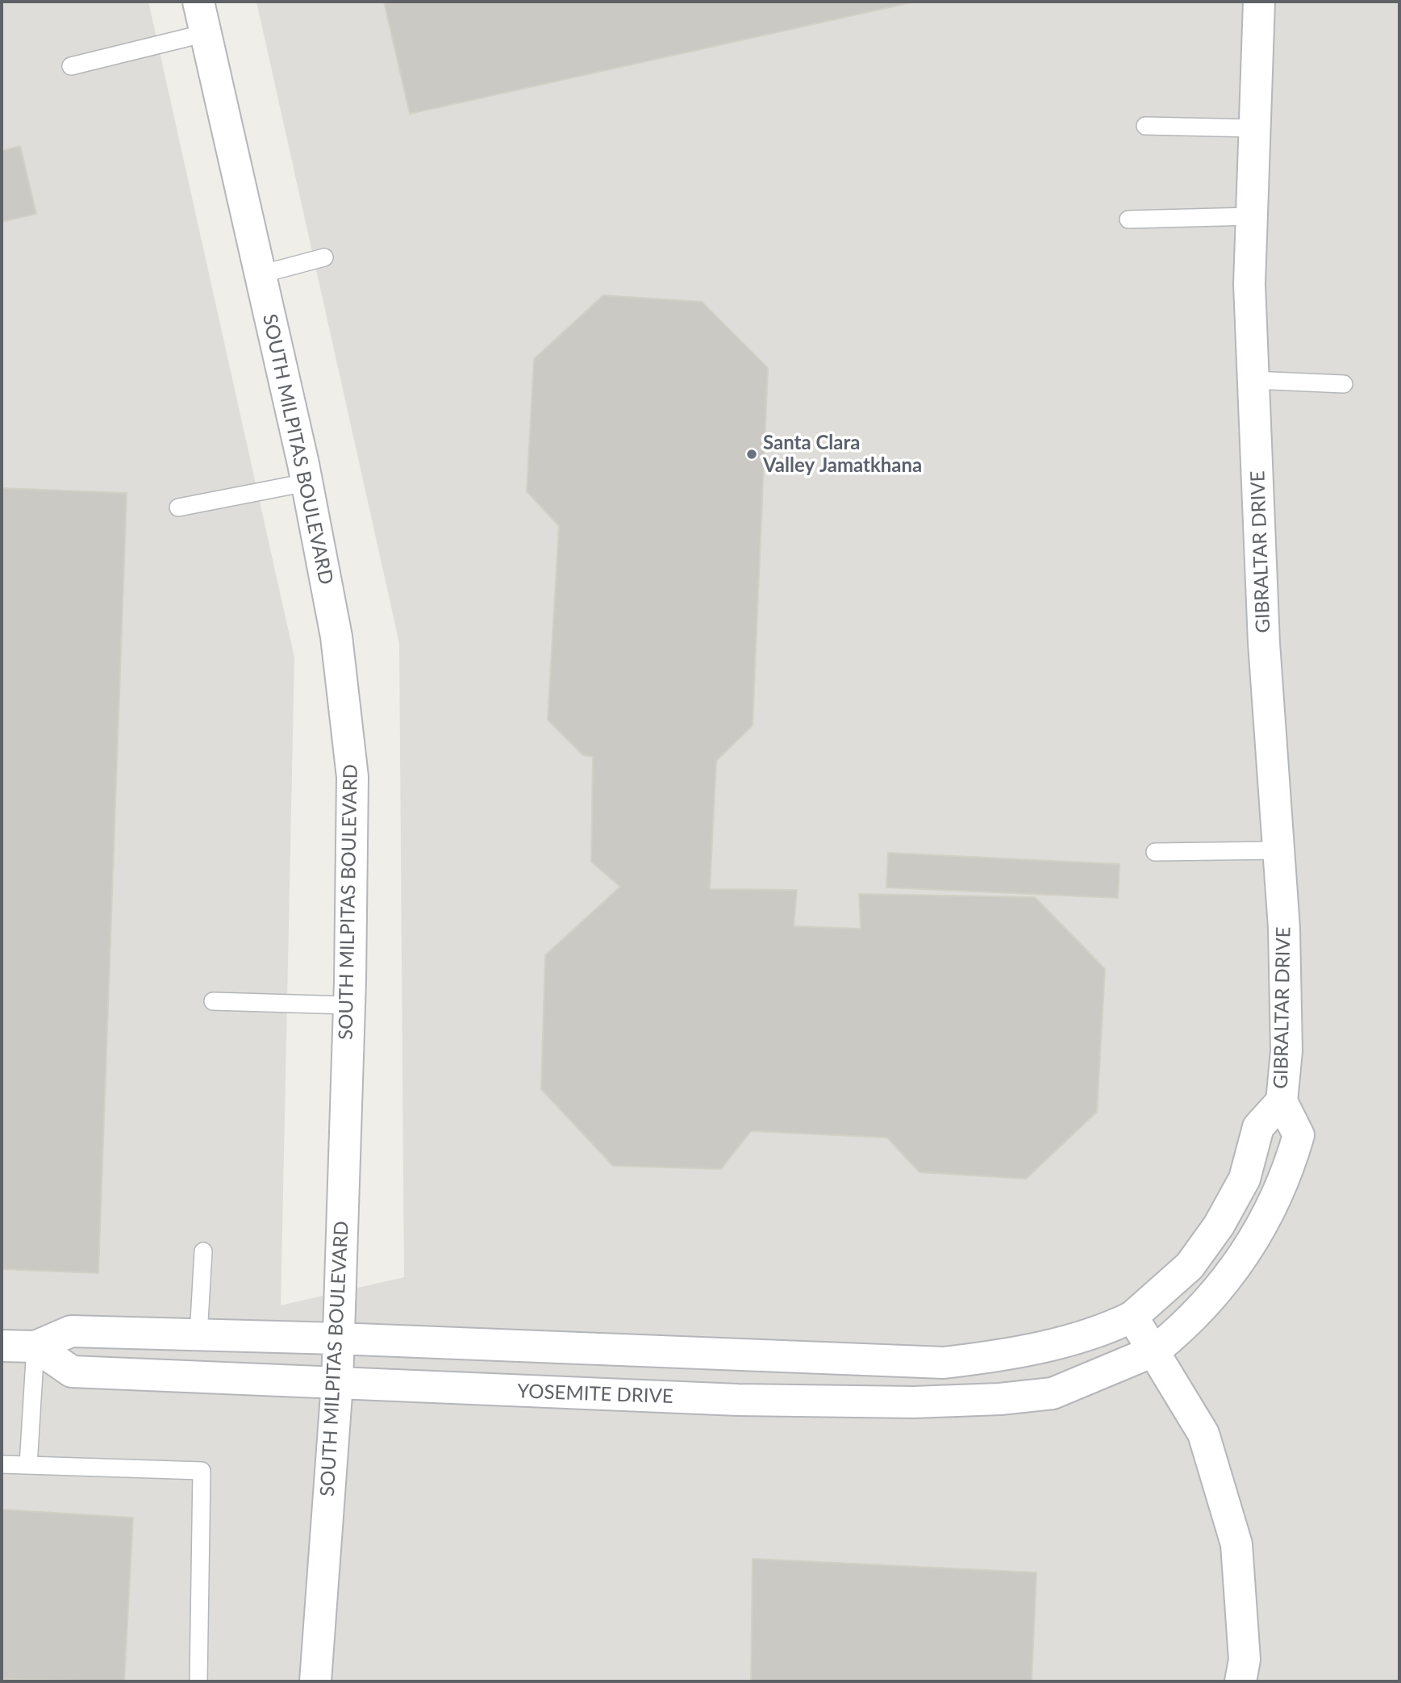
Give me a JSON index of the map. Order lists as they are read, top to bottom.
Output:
{
  "streets": {
    "main road": ["SOUTH MILPITAS BOULEVARD", "GIBRALTAR DRIVE", "YOSEMITE DRIVE"]
  },
  "crossings": [
    ["SOUTH MILPITAS BOULEVARD", "YOSEMITE DRIVE"],
    ["GIBRALTAR DRIVE", "YOSEMITE DRIVE"]
  ],
  "places": ["Santa Clara Valley Jamatkhana"]
}
